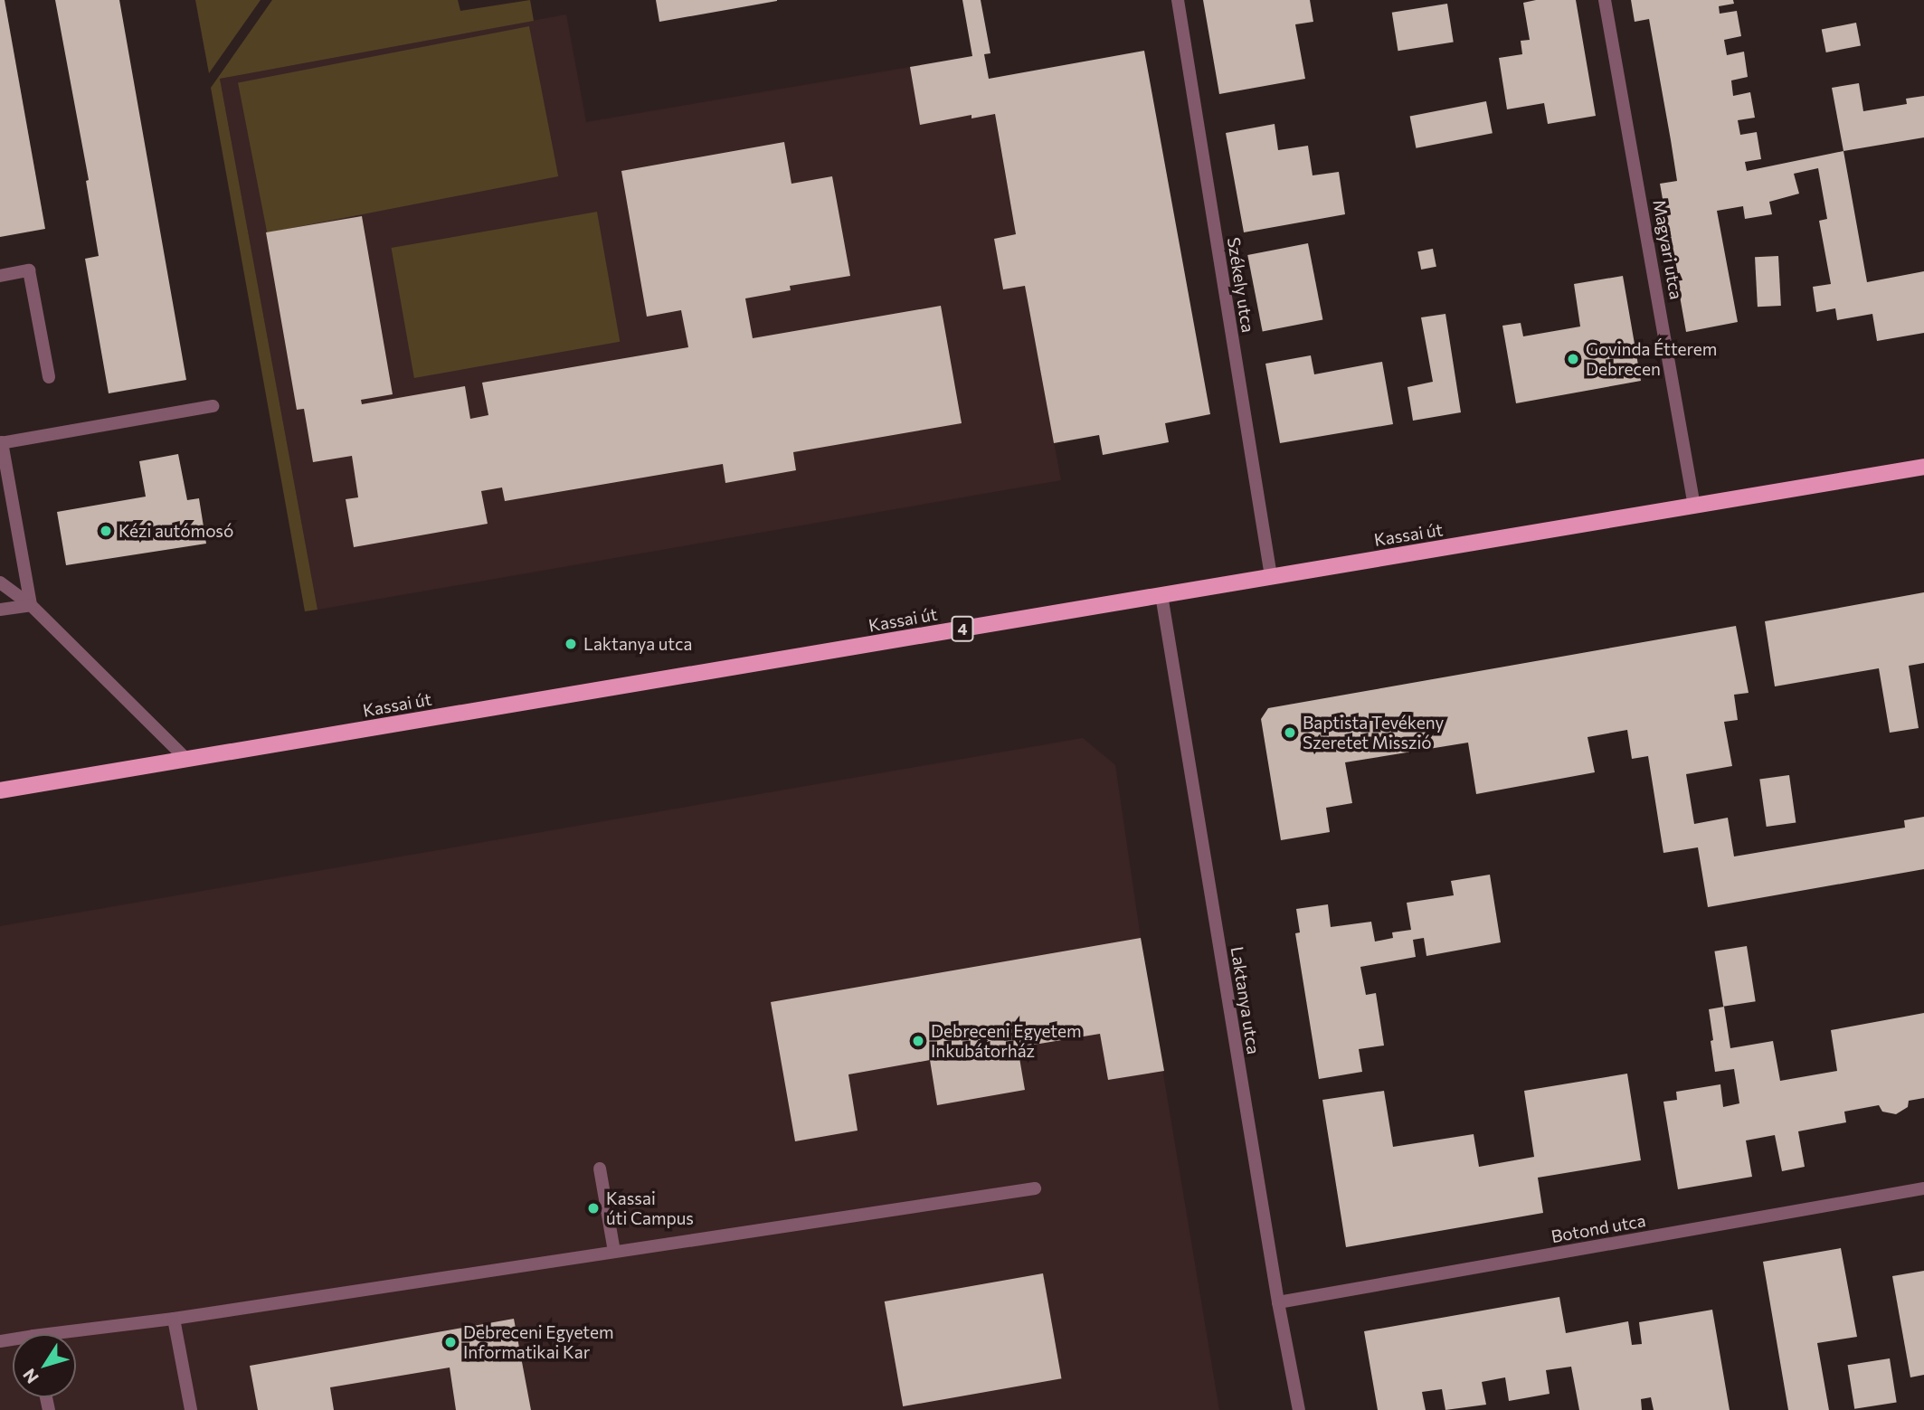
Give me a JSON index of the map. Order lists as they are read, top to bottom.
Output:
{
  "streets": {
    "main road": ["Kassai út", "4"],
    "street": [
      "Magyari utca",
      "Székely utca",
      "Laktanya utca",
      "Botond utca"
    ]
  },
  "crossings": [
    ["Magyari utca", "Kassai út"],
    ["Székely utca", "Kassai út"],
    ["Kassai út", "Laktanya utca"],
    ["Laktanya utca", "Botond utca"]
  ],
  "places": [
    "Govinda Étterem Debrecen",
    "Kézi autómosó",
    "Laktanya utca",
    "Baptista Tevékeny Szeretet Misszió",
    "Debreceni Egyetem Inkubátorház",
    "Kassai úti Campus",
    "Debreceni Egyetem Informatikai Kar"
  ],
  "north": "bottom left"
}
